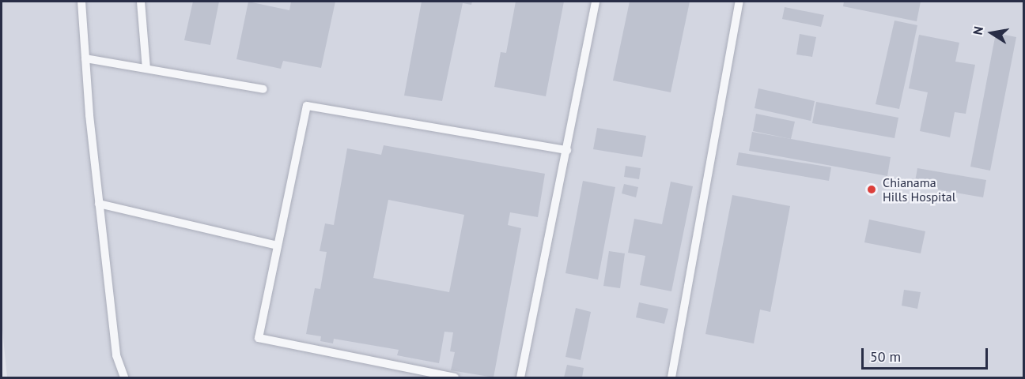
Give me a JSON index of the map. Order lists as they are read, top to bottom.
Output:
{
  "places": ["Chianama Hills Hospital"],
  "scale_bar": "50 m",
  "north": "left"
}
